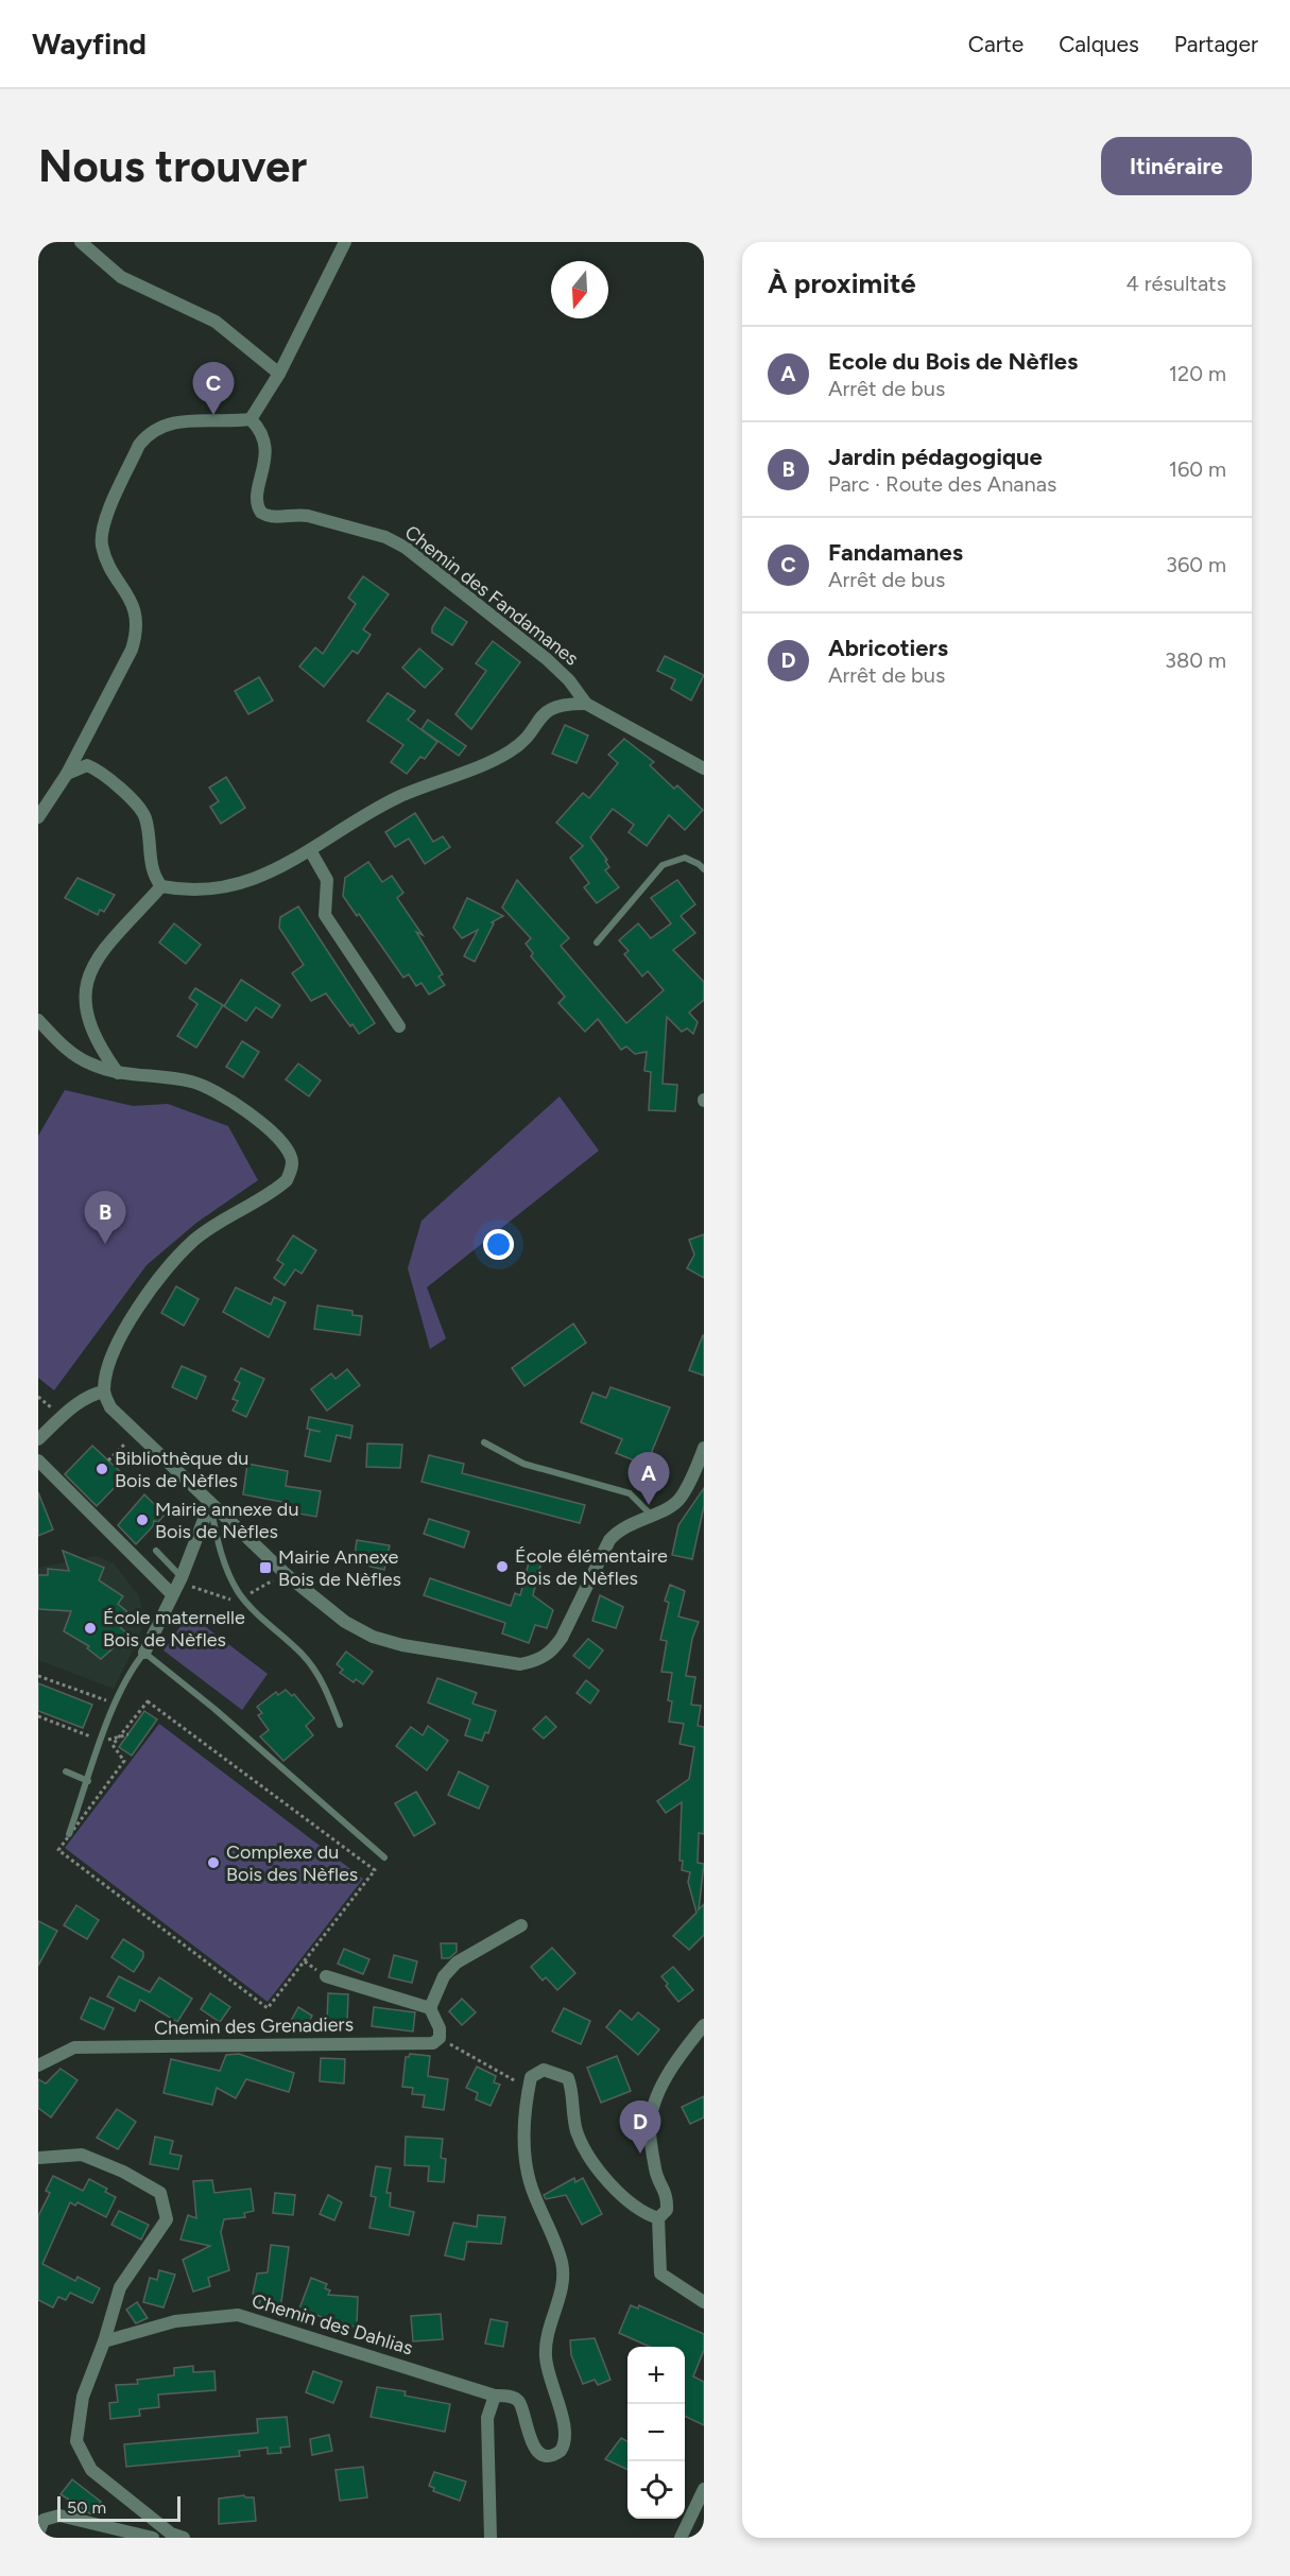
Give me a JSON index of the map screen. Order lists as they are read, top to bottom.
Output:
{
  "streets": {
    "street": ["Chemin des Fandamanes", "Chemin des Grenadiers", "Chemin des Dahlias"]
  },
  "places": {
    "other": [
      "Bibliothèque du Bois de Nèfles",
      "Mairie annexe du Bois de Nèfles",
      "École élémentaire Bois de Nèfles",
      "École maternelle Bois de Nèfles",
      "Complexe du Bois des Nèfles"
    ],
    "transit": ["Mairie Annexe Bois de Nèfles"]
  },
  "scale_bar": "50 m",
  "north": "bottom",
  "page": {
    "header": "Wayfind",
    "nav": ["Carte", "Calques", "Partager"],
    "buttons": "Itinéraire",
    "title": "Nous trouver",
    "heading": ["À proximité", "4 résultats"],
    "list": [
      {
        "mark": "A",
        "name": "Ecole du Bois de Nèfles",
        "note": "Arrêt de bus",
        "value": "120 m"
      },
      {
        "mark": "B",
        "name": "Jardin pédagogique",
        "note": "Parc · Route des Ananas",
        "value": "160 m"
      },
      {
        "mark": "C",
        "name": "Fandamanes",
        "note": "Arrêt de bus",
        "value": "360 m"
      },
      {
        "mark": "D",
        "name": "Abricotiers",
        "note": "Arrêt de bus",
        "value": "380 m"
      }
    ],
    "pins": [
      "C",
      "B",
      "A",
      "D"
    ],
    "map_buttons": ["+", "−"],
    "scale": "50 m"
  }
}
